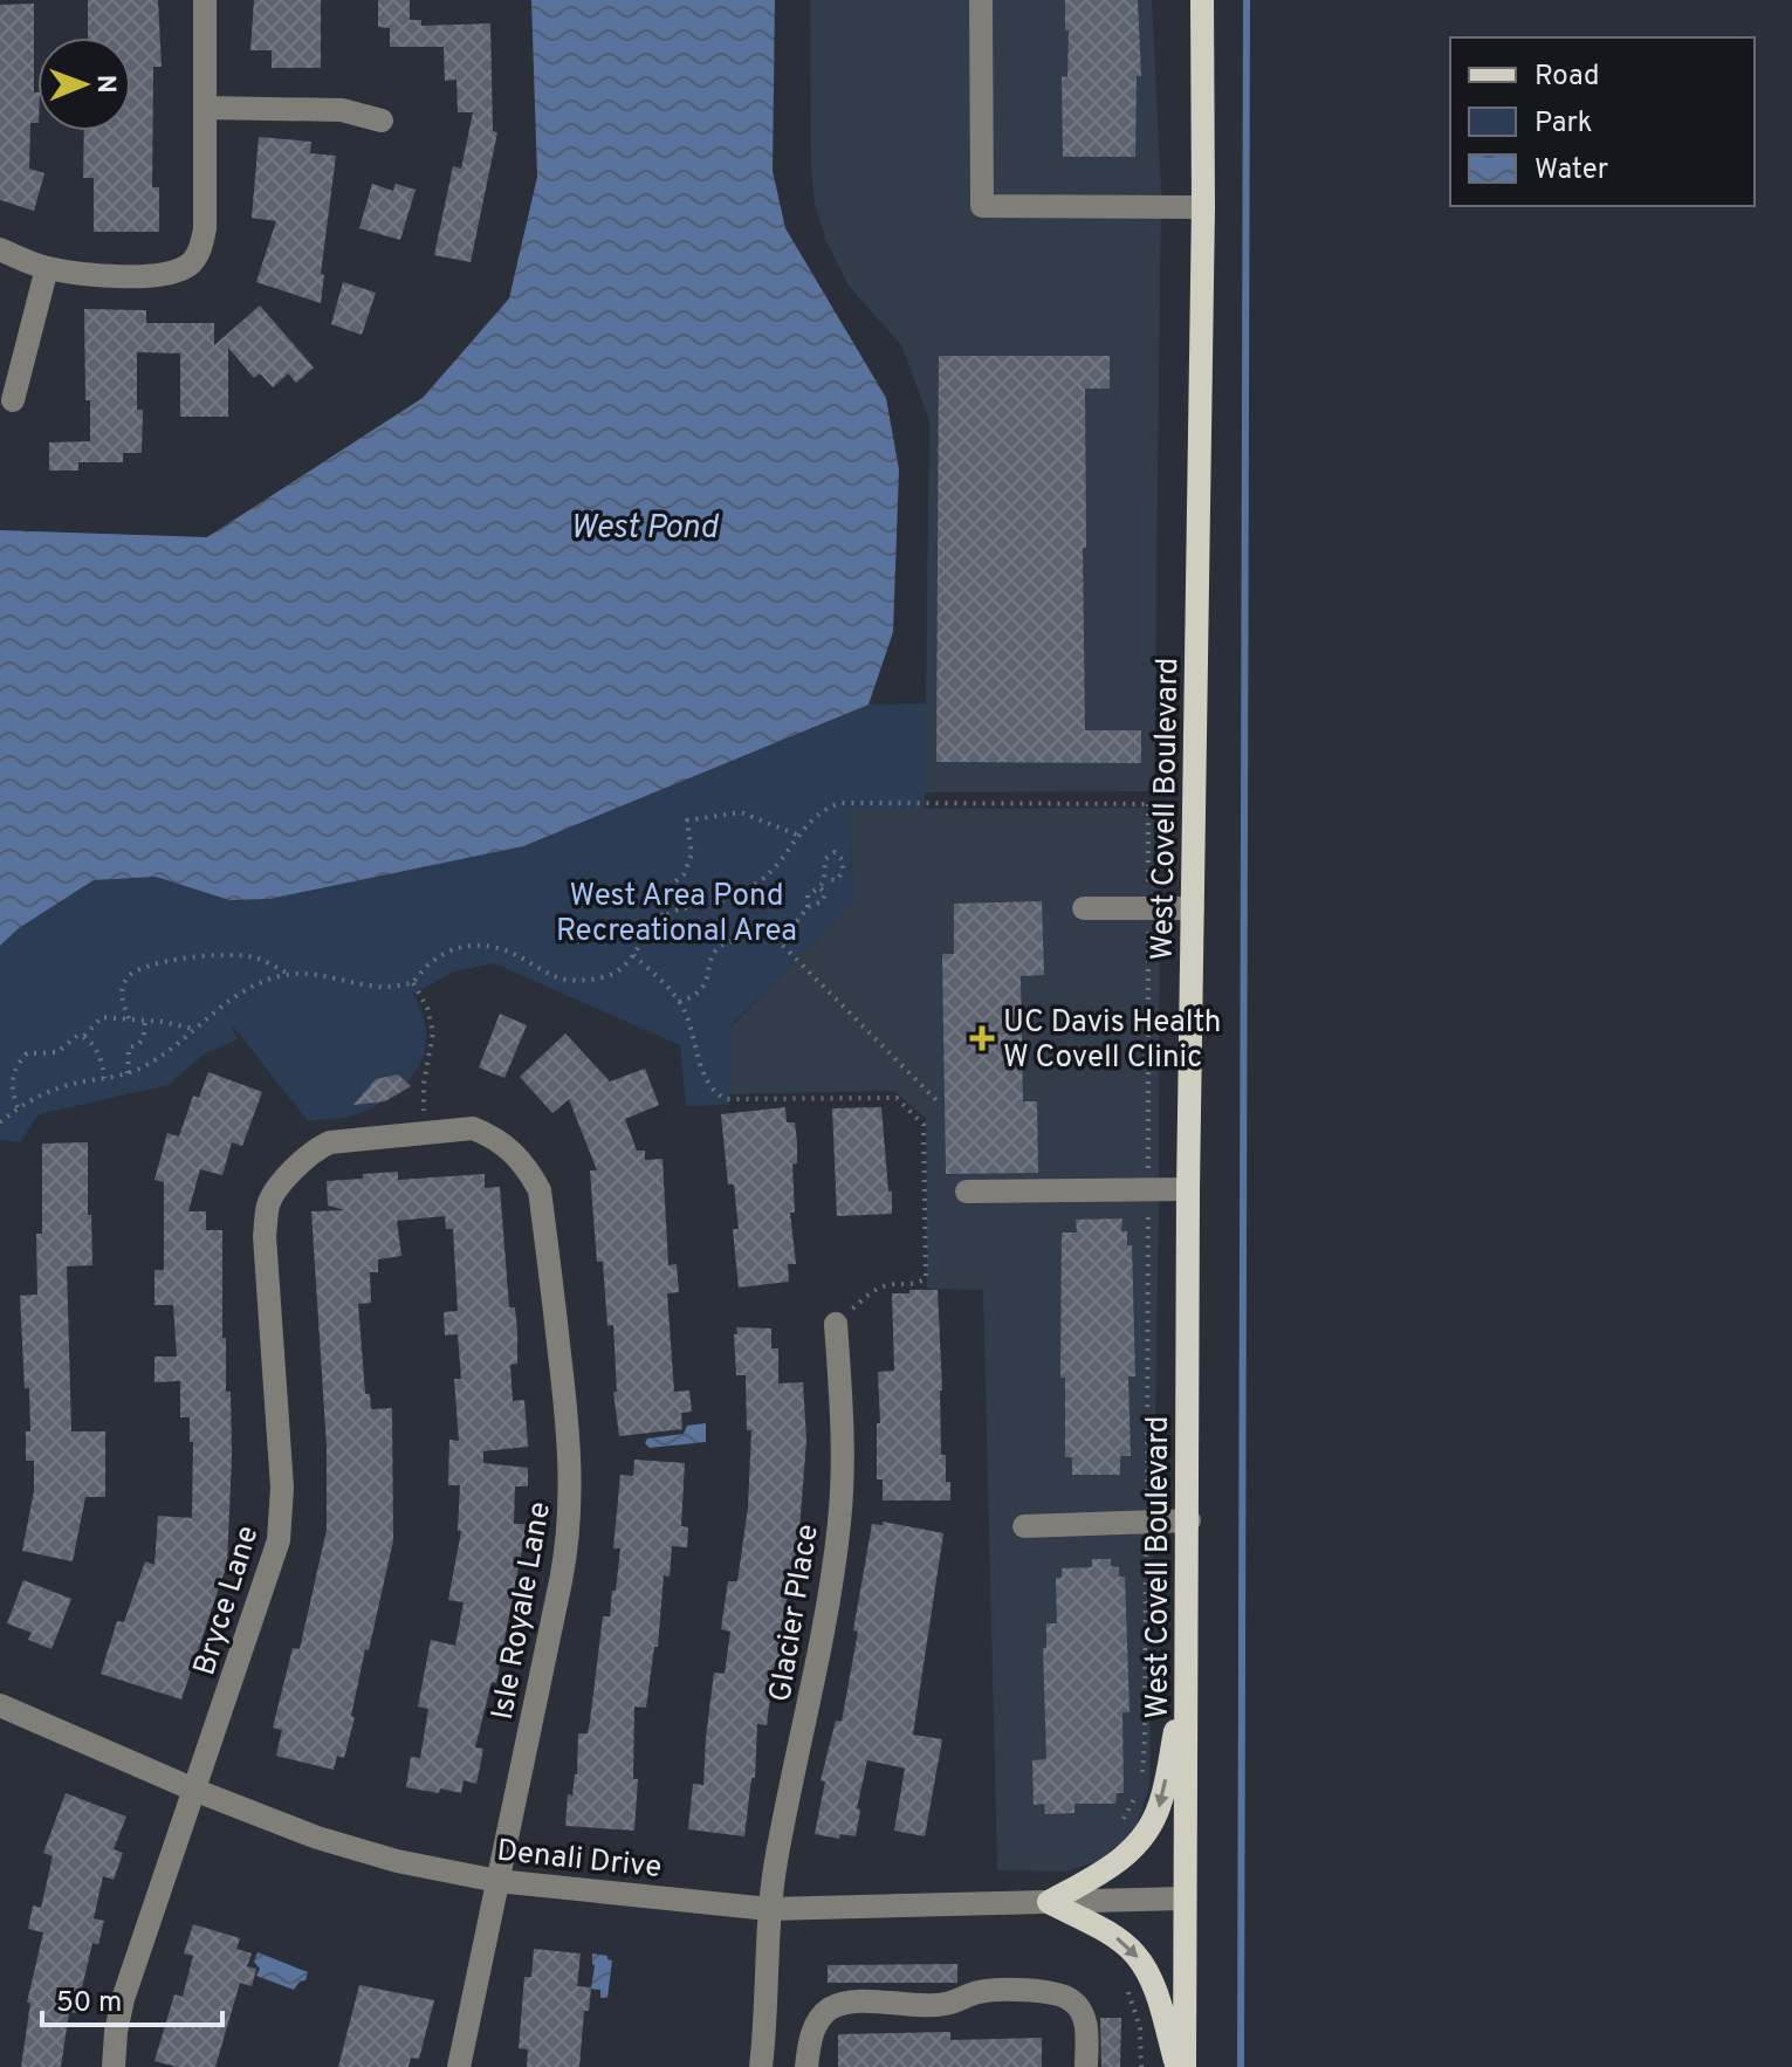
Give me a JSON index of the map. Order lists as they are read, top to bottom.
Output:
{
  "streets": {
    "main road": ["West Covell Boulevard"],
    "street": [
      "Bryce Lane",
      "Isle Royale Lane",
      "Glacier Place",
      "Denali Drive"
    ]
  },
  "crossings": [
    ["West Covell Boulevard", "Denali Drive"],
    ["Bryce Lane", "Isle Royale Lane"],
    ["Bryce Lane", "Denali Drive"],
    ["Isle Royale Lane", "Denali Drive"],
    ["Glacier Place", "Denali Drive"]
  ],
  "water": ["West Pond"],
  "parks": ["West Area Pond Recreational Area"],
  "places": {
    "health": ["UC Davis Health W Covell Clinic"]
  },
  "legend": ["Road", "Park", "Water"],
  "scale_bar": "50 m",
  "north": "right"
}
